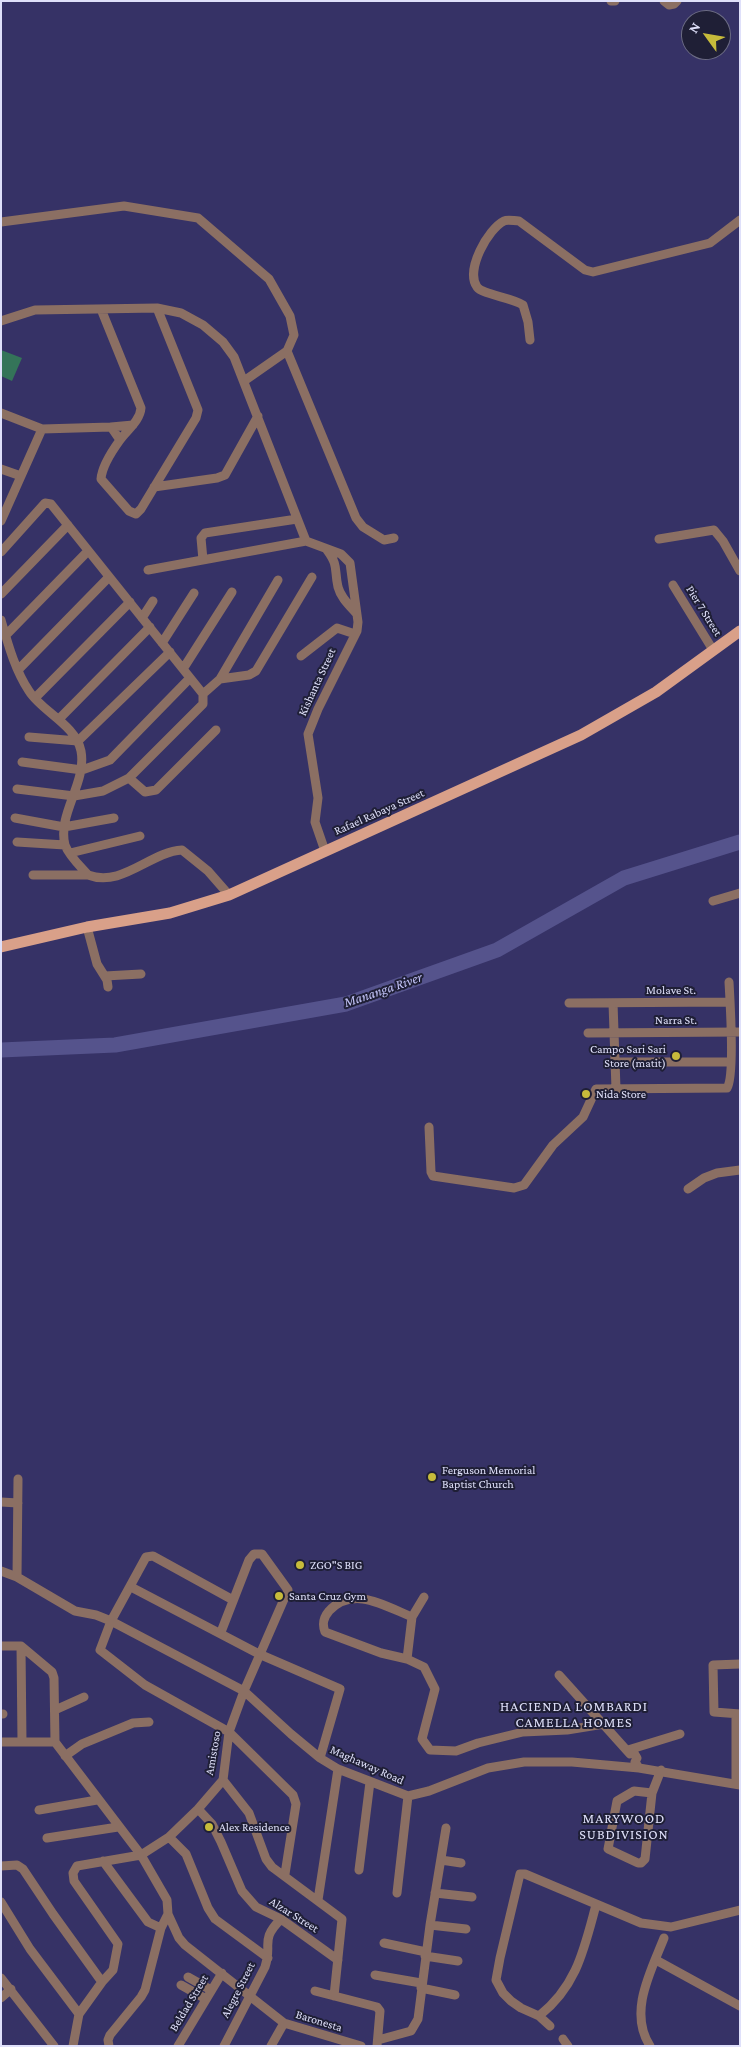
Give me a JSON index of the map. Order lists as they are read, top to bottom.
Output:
{
  "streets": {
    "main road": ["Rafael Rabaya Street"],
    "street": [
      "Pier 7 Street",
      "Kishanta Street",
      "Molave St.",
      "Narra St.",
      "Amistoso",
      "Maghaway Road",
      "Alzar Street",
      "Alegre Street",
      "Beldad Street",
      "Baronesta"
    ]
  },
  "crossings": [
    ["Pier 7 Street", "Rafael Rabaya Street"],
    ["Kishanta Street", "Rafael Rabaya Street"],
    ["Amistoso", "Maghaway Road"],
    ["Amistoso", "Alzar Street"],
    ["Amistoso", "Baronesta"],
    ["Alzar Street", "Alegre Street"],
    ["Alegre Street", "Baronesta"],
    ["Beldad Street", "Baronesta"]
  ],
  "districts": ["HACIENDA LOMBARDI CAMELLA HOMES", "MARYWOOD SUBDIVISION"],
  "water": ["Mananga River"],
  "places": [
    "Campo Sari Sari Store (matit)",
    "Nida Store",
    "Ferguson Memorial Baptist Church",
    "ZGO\"S BIG",
    "Santa Cruz Gym",
    "Alex Residence"
  ],
  "north": "top left"
}
